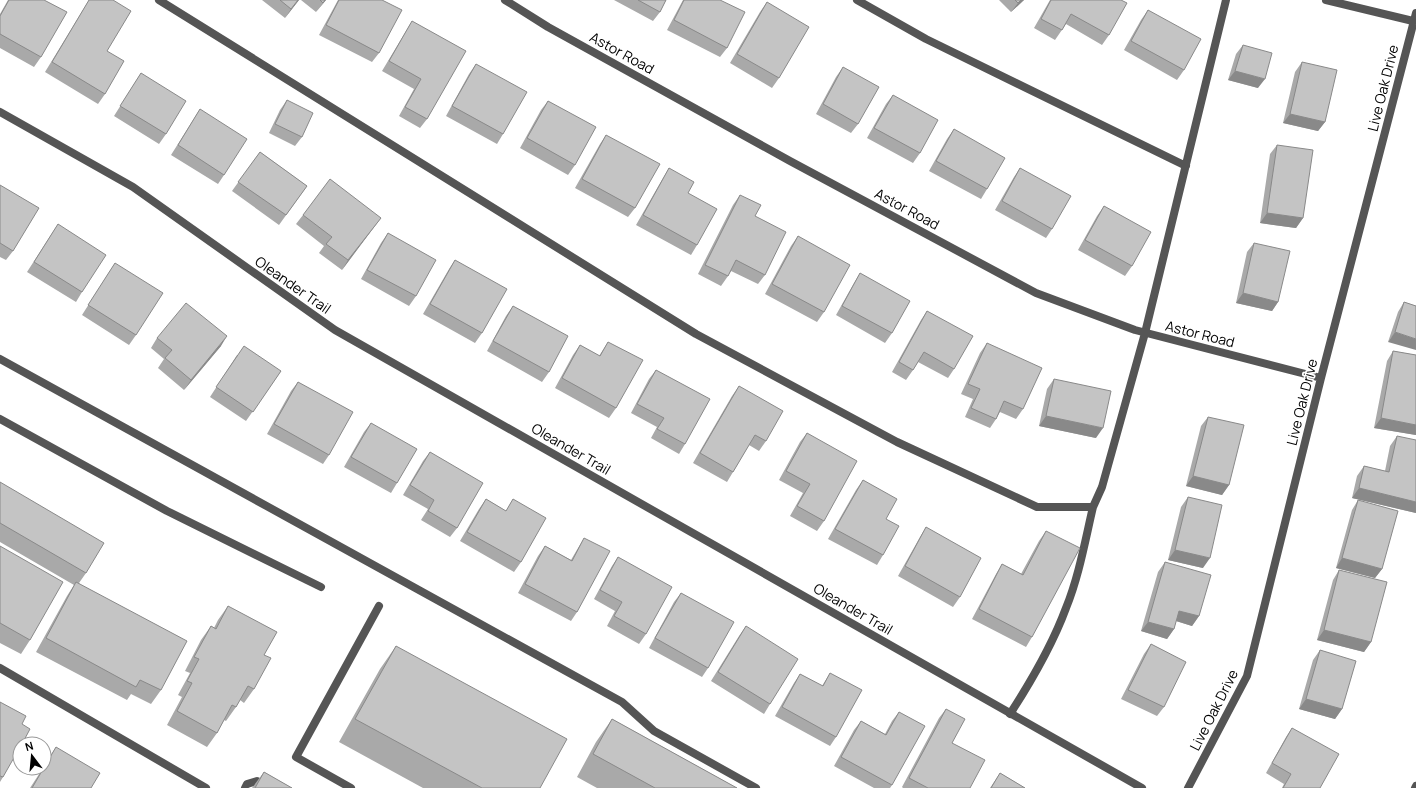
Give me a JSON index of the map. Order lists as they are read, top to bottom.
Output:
{
  "streets": {
    "street": ["Astor Road", "Live Oak Drive", "Oleander Trail"]
  },
  "crossings": [
    ["Astor Road", "Live Oak Drive"]
  ],
  "north": "top"
}
